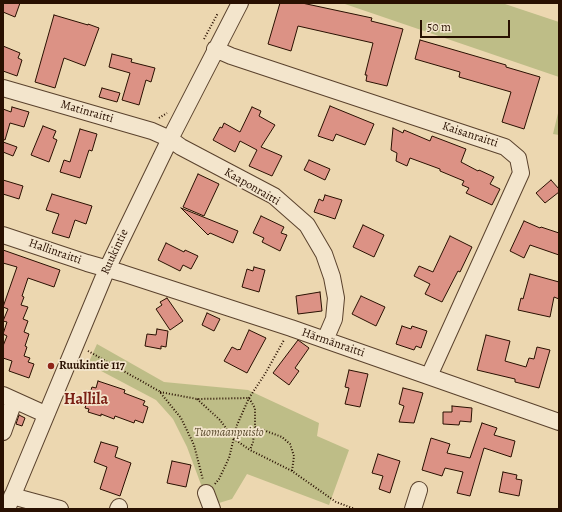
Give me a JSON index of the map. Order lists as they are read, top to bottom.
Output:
{
  "streets": {
    "street": [
      "Matinraitti",
      "Kaisanraitti",
      "Kaaponraitti",
      "Hallinraitti",
      "Ruukintie",
      "Härmänraitti"
    ]
  },
  "crossings": [
    ["Matinraitti", "Kaaponraitti"],
    ["Matinraitti", "Ruukintie"],
    ["Kaisanraitti", "Ruukintie"],
    ["Kaisanraitti", "Härmänraitti"],
    ["Kaaponraitti", "Ruukintie"],
    ["Kaaponraitti", "Härmänraitti"],
    ["Hallinraitti", "Ruukintie"],
    ["Hallinraitti", "Härmänraitti"],
    ["Ruukintie", "Härmänraitti"]
  ],
  "districts": ["Hallila"],
  "parks": ["Tuomaanpuisto"],
  "places": ["Ruukintie 117"],
  "scale_bar": "50 m"
}
